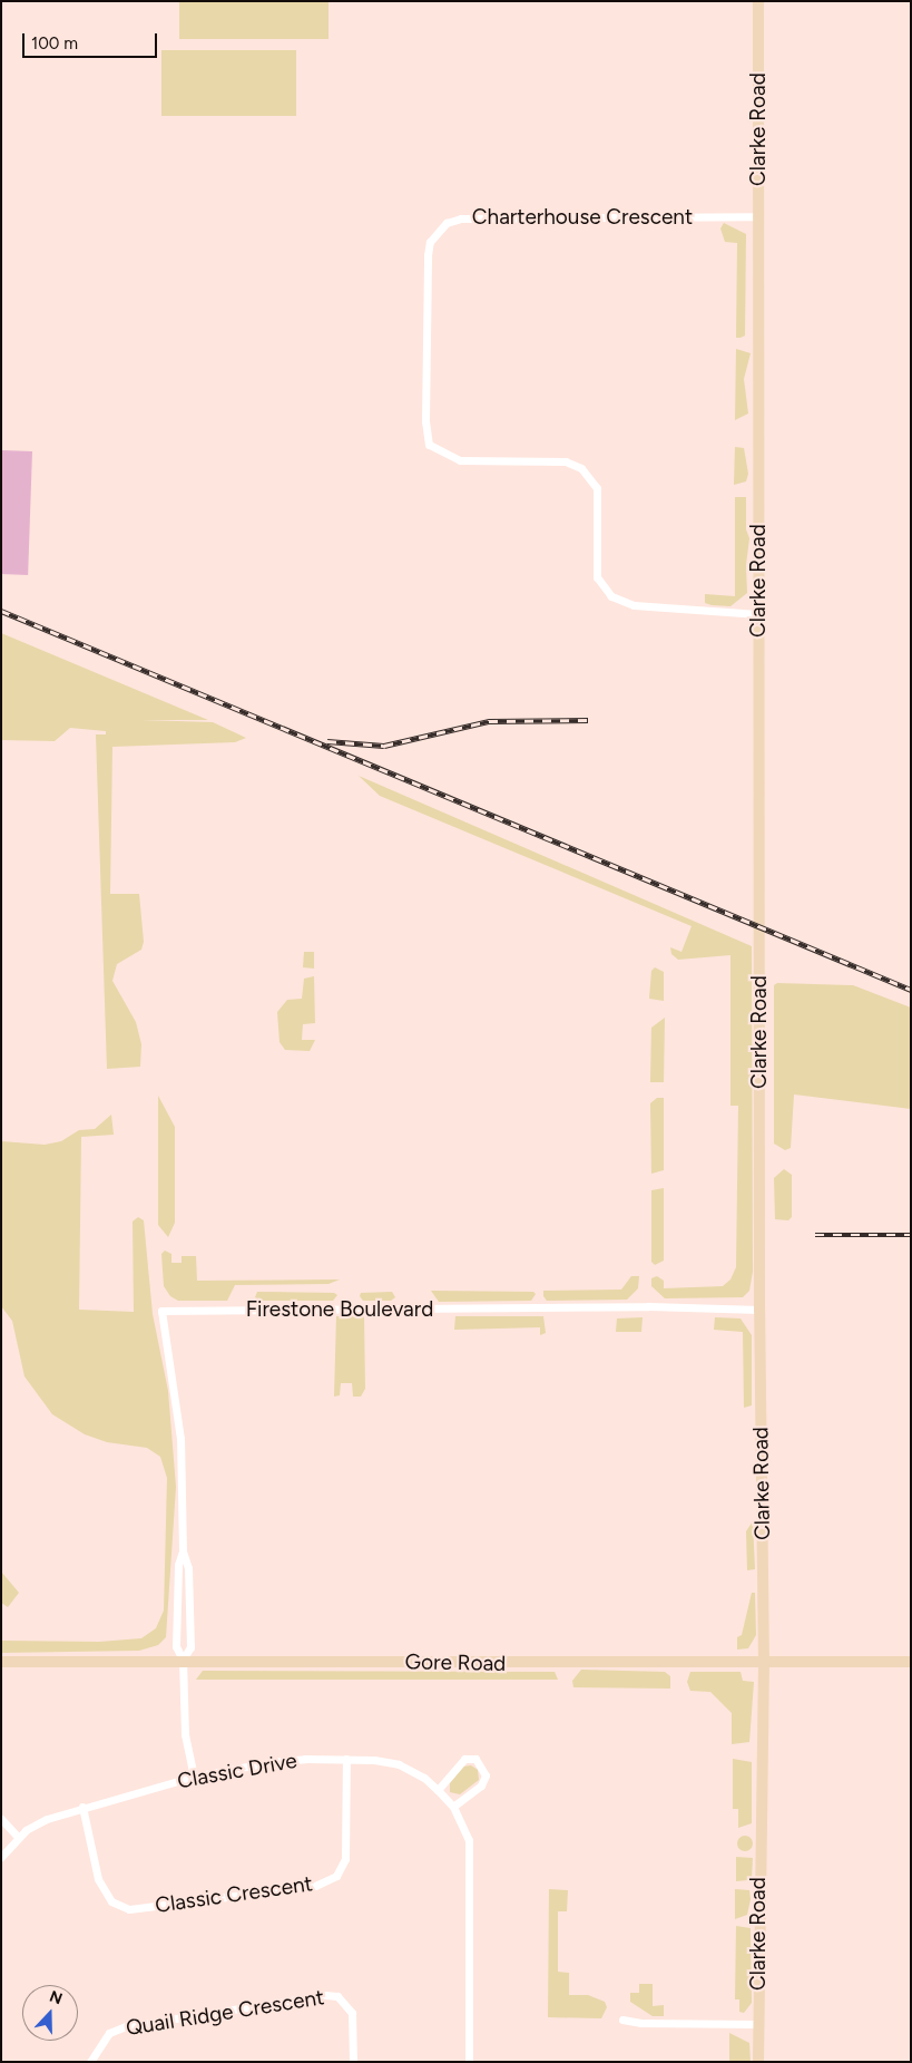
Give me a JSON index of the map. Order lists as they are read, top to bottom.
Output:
{
  "streets": {
    "main road": ["Clarke Road", "Gore Road"],
    "street": [
      "Charterhouse Crescent",
      "Firestone Boulevard",
      "Classic Drive",
      "Classic Crescent",
      "Quail Ridge Crescent"
    ]
  },
  "crossings": [
    ["Clarke Road", "Charterhouse Crescent"],
    ["Clarke Road", "Firestone Boulevard"],
    ["Clarke Road", "Gore Road"],
    ["Firestone Boulevard", "Gore Road"],
    ["Firestone Boulevard", "Classic Drive"],
    ["Classic Drive", "Classic Crescent"]
  ],
  "scale_bar": "100 m",
  "north": "top"
}
